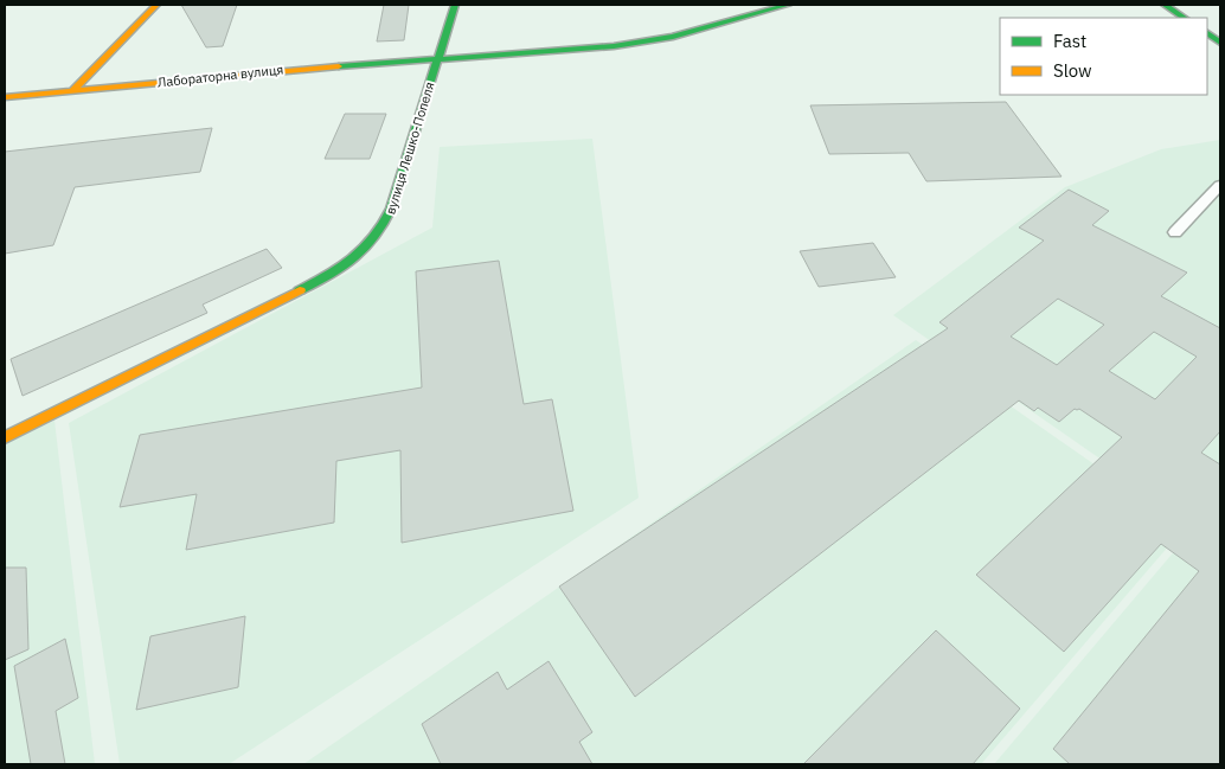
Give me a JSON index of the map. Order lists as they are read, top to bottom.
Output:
{
  "streets": {
    "street": ["Лабораторна вулиця", "вулиця Лешко-Попеля"]
  },
  "crossings": [
    ["Лабораторна вулиця", "вулиця Лешко-Попеля"]
  ],
  "legend": ["Fast", "Slow"]
}
